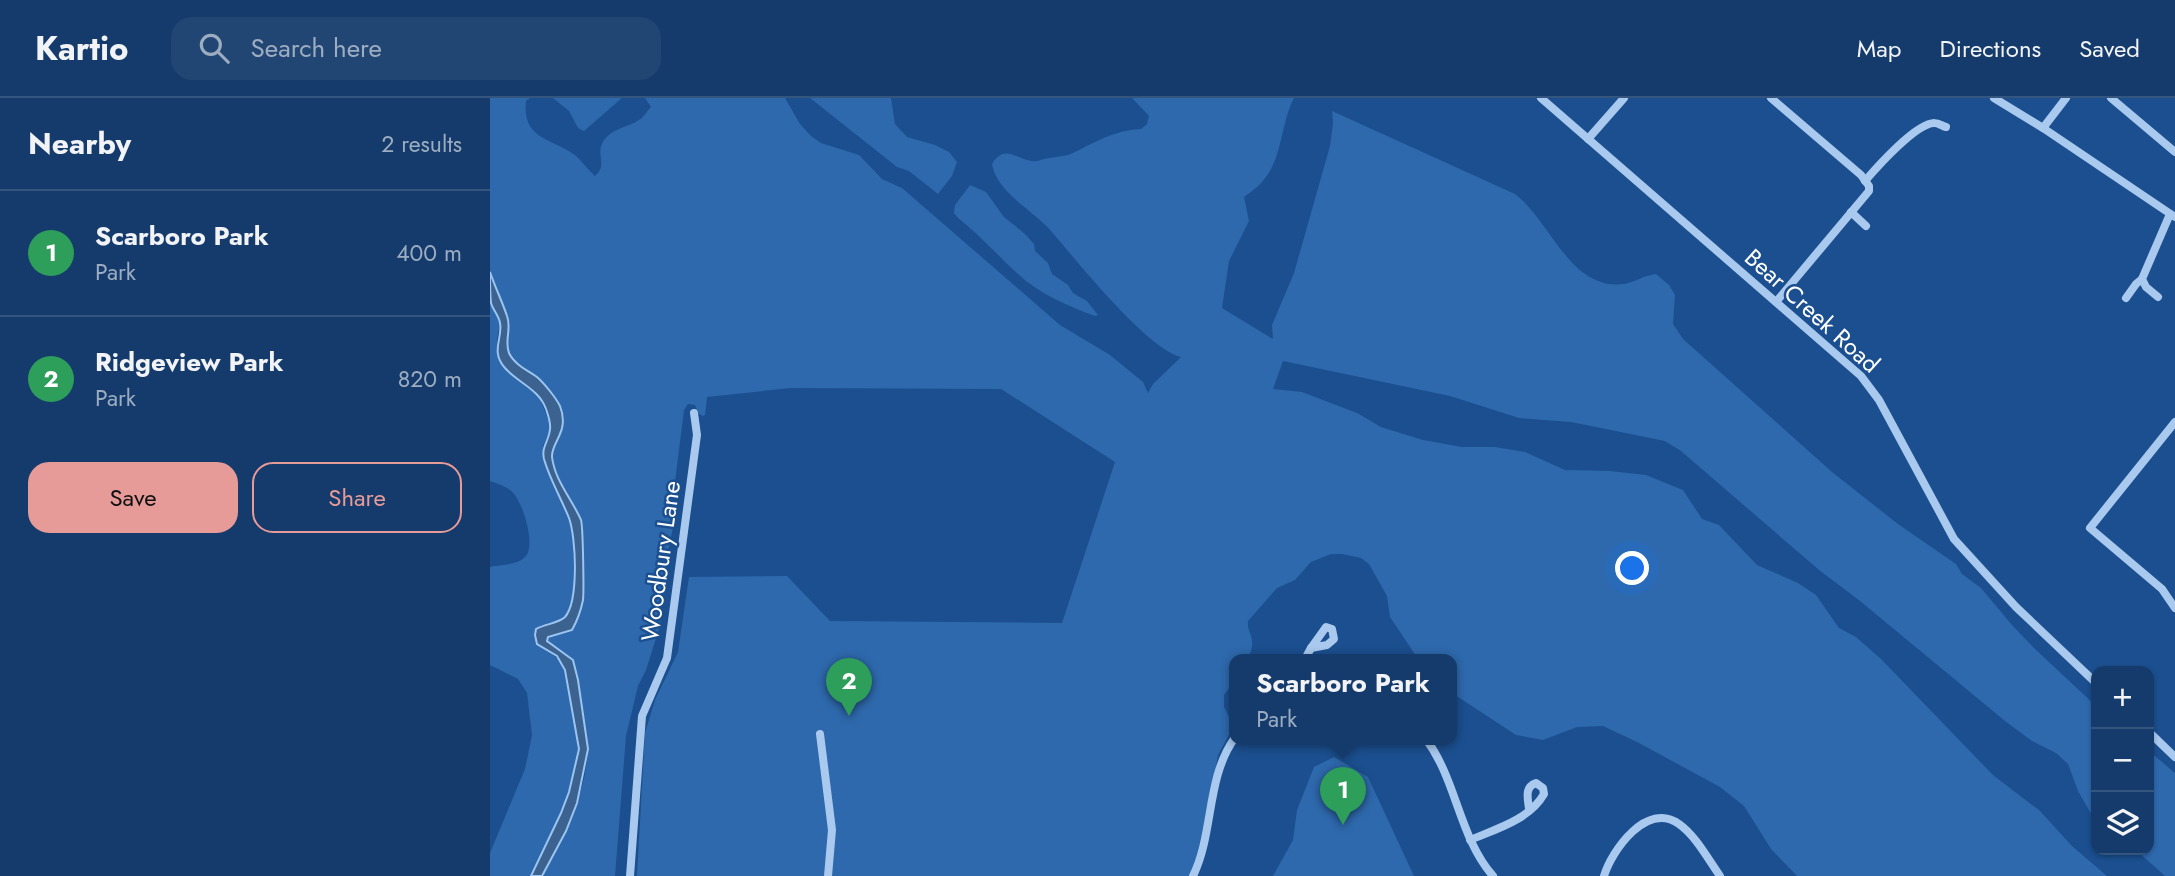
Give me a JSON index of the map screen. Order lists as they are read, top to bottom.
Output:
{
  "streets": {
    "street": ["Bear Creek Road", "Woodbury Lane"]
  },
  "page": {
    "header": "Kartio",
    "search": "Search here",
    "nav": ["Map", "Directions", "Saved"],
    "heading": ["Nearby", "2 results"],
    "list": [
      {
        "mark": "1",
        "name": "Scarboro Park",
        "note": "Park",
        "value": "400 m"
      },
      {
        "mark": "2",
        "name": "Ridgeview Park",
        "note": "Park",
        "value": "820 m"
      }
    ],
    "buttons": ["Save", "Share"],
    "popup": ["Scarboro Park", "Park"],
    "pins": ["2", "1"],
    "map_buttons": ["+", "−"]
  }
}
